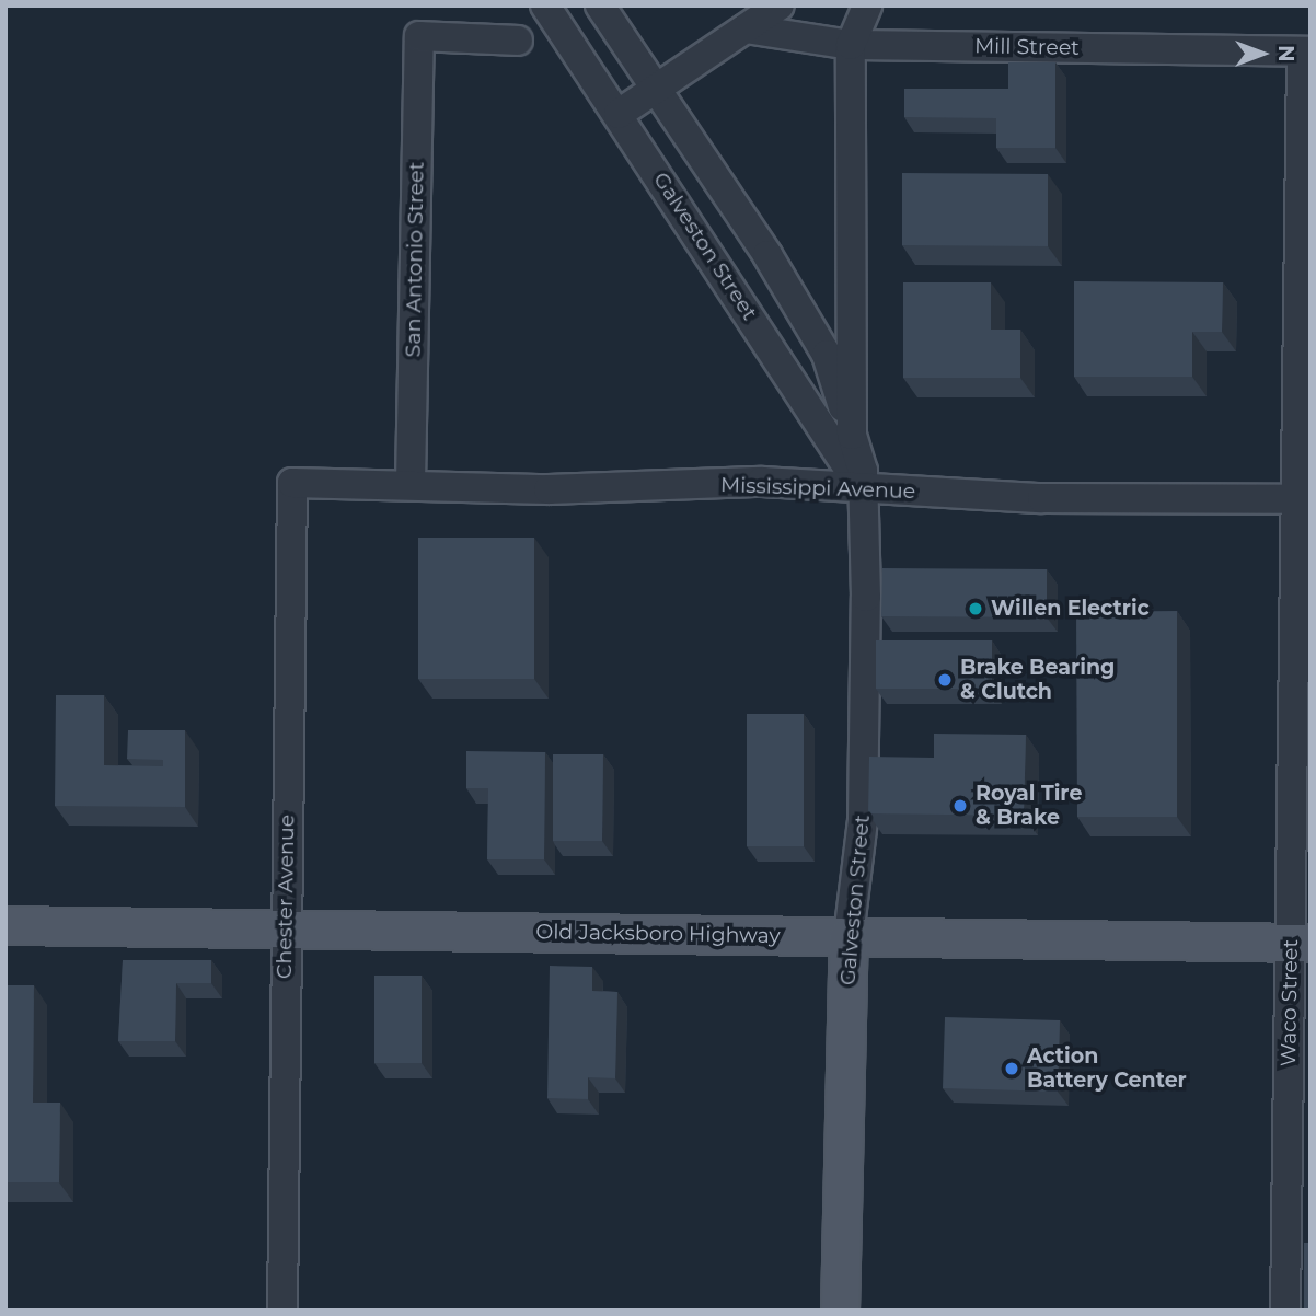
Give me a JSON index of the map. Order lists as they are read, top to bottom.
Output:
{
  "streets": {
    "main road": ["Galveston Street", "Old Jacksboro Highway"],
    "street": [
      "Mill Street",
      "San Antonio Street",
      "Mississippi Avenue",
      "Chester Avenue",
      "Waco Street"
    ]
  },
  "crossings": [
    ["Mill Street", "Galveston Street"],
    ["Mill Street", "Waco Street"],
    ["Galveston Street", "Mississippi Avenue"],
    ["Galveston Street", "Old Jacksboro Highway"],
    ["San Antonio Street", "Mississippi Avenue"],
    ["Mississippi Avenue", "Chester Avenue"],
    ["Mississippi Avenue", "Waco Street"],
    ["Chester Avenue", "Old Jacksboro Highway"],
    ["Old Jacksboro Highway", "Waco Street"]
  ],
  "places": [
    "Willen Electric",
    "Brake Bearing & Clutch",
    "Royal Tire & Brake",
    "Action Battery Center"
  ],
  "north": "right"
}
